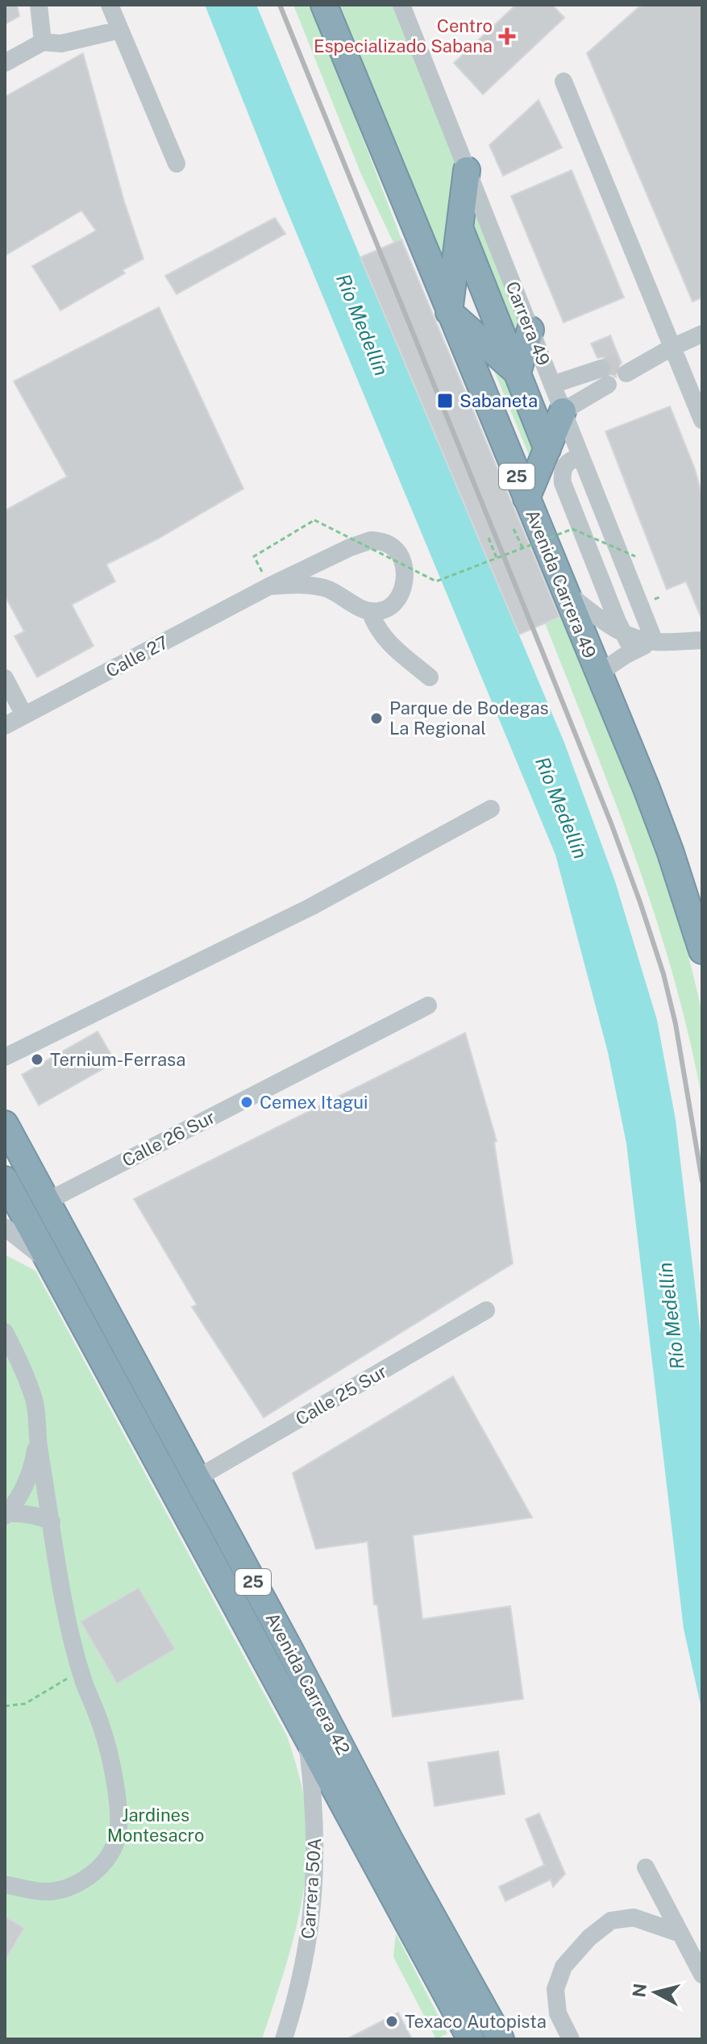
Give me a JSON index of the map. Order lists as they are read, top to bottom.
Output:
{
  "streets": {
    "highway": ["25", "Avenida Carrera 49", "Avenida Carrera 42"],
    "street": [
      "Carrera 49",
      "Calle 27",
      "Calle 26 Sur",
      "Calle 25 Sur",
      "Carrera 50A"
    ]
  },
  "crossings": [
    ["Calle 26 Sur", "Avenida Carrera 42"],
    ["Calle 25 Sur", "Avenida Carrera 42"],
    ["Avenida Carrera 42", "Carrera 50A"]
  ],
  "water": ["Río Medellín"],
  "parks": ["Jardines Montesacro"],
  "places": {
    "health": ["Centro Especializado Sabana"],
    "transit": ["Sabaneta"],
    "other": [
      "Parque de Bodegas La Regional",
      "Ternium-Ferrasa",
      "Cemex Itagui",
      "Texaco Autopista"
    ]
  },
  "north": "left"
}
